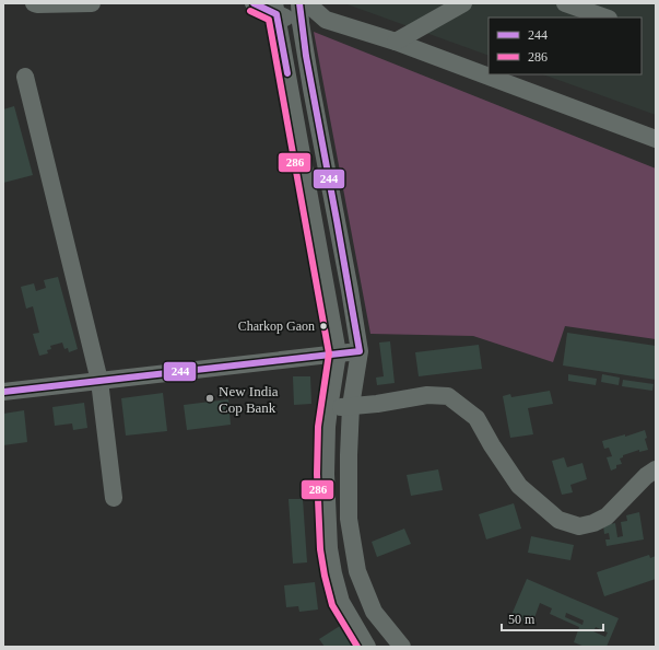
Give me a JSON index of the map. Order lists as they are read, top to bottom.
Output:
{
  "places": ["Charkop Gaon", "New India Cop Bank"],
  "lines": ["transit line 244", "transit line 286"],
  "legend": ["244", "286"],
  "scale_bar": "50 m"
}
